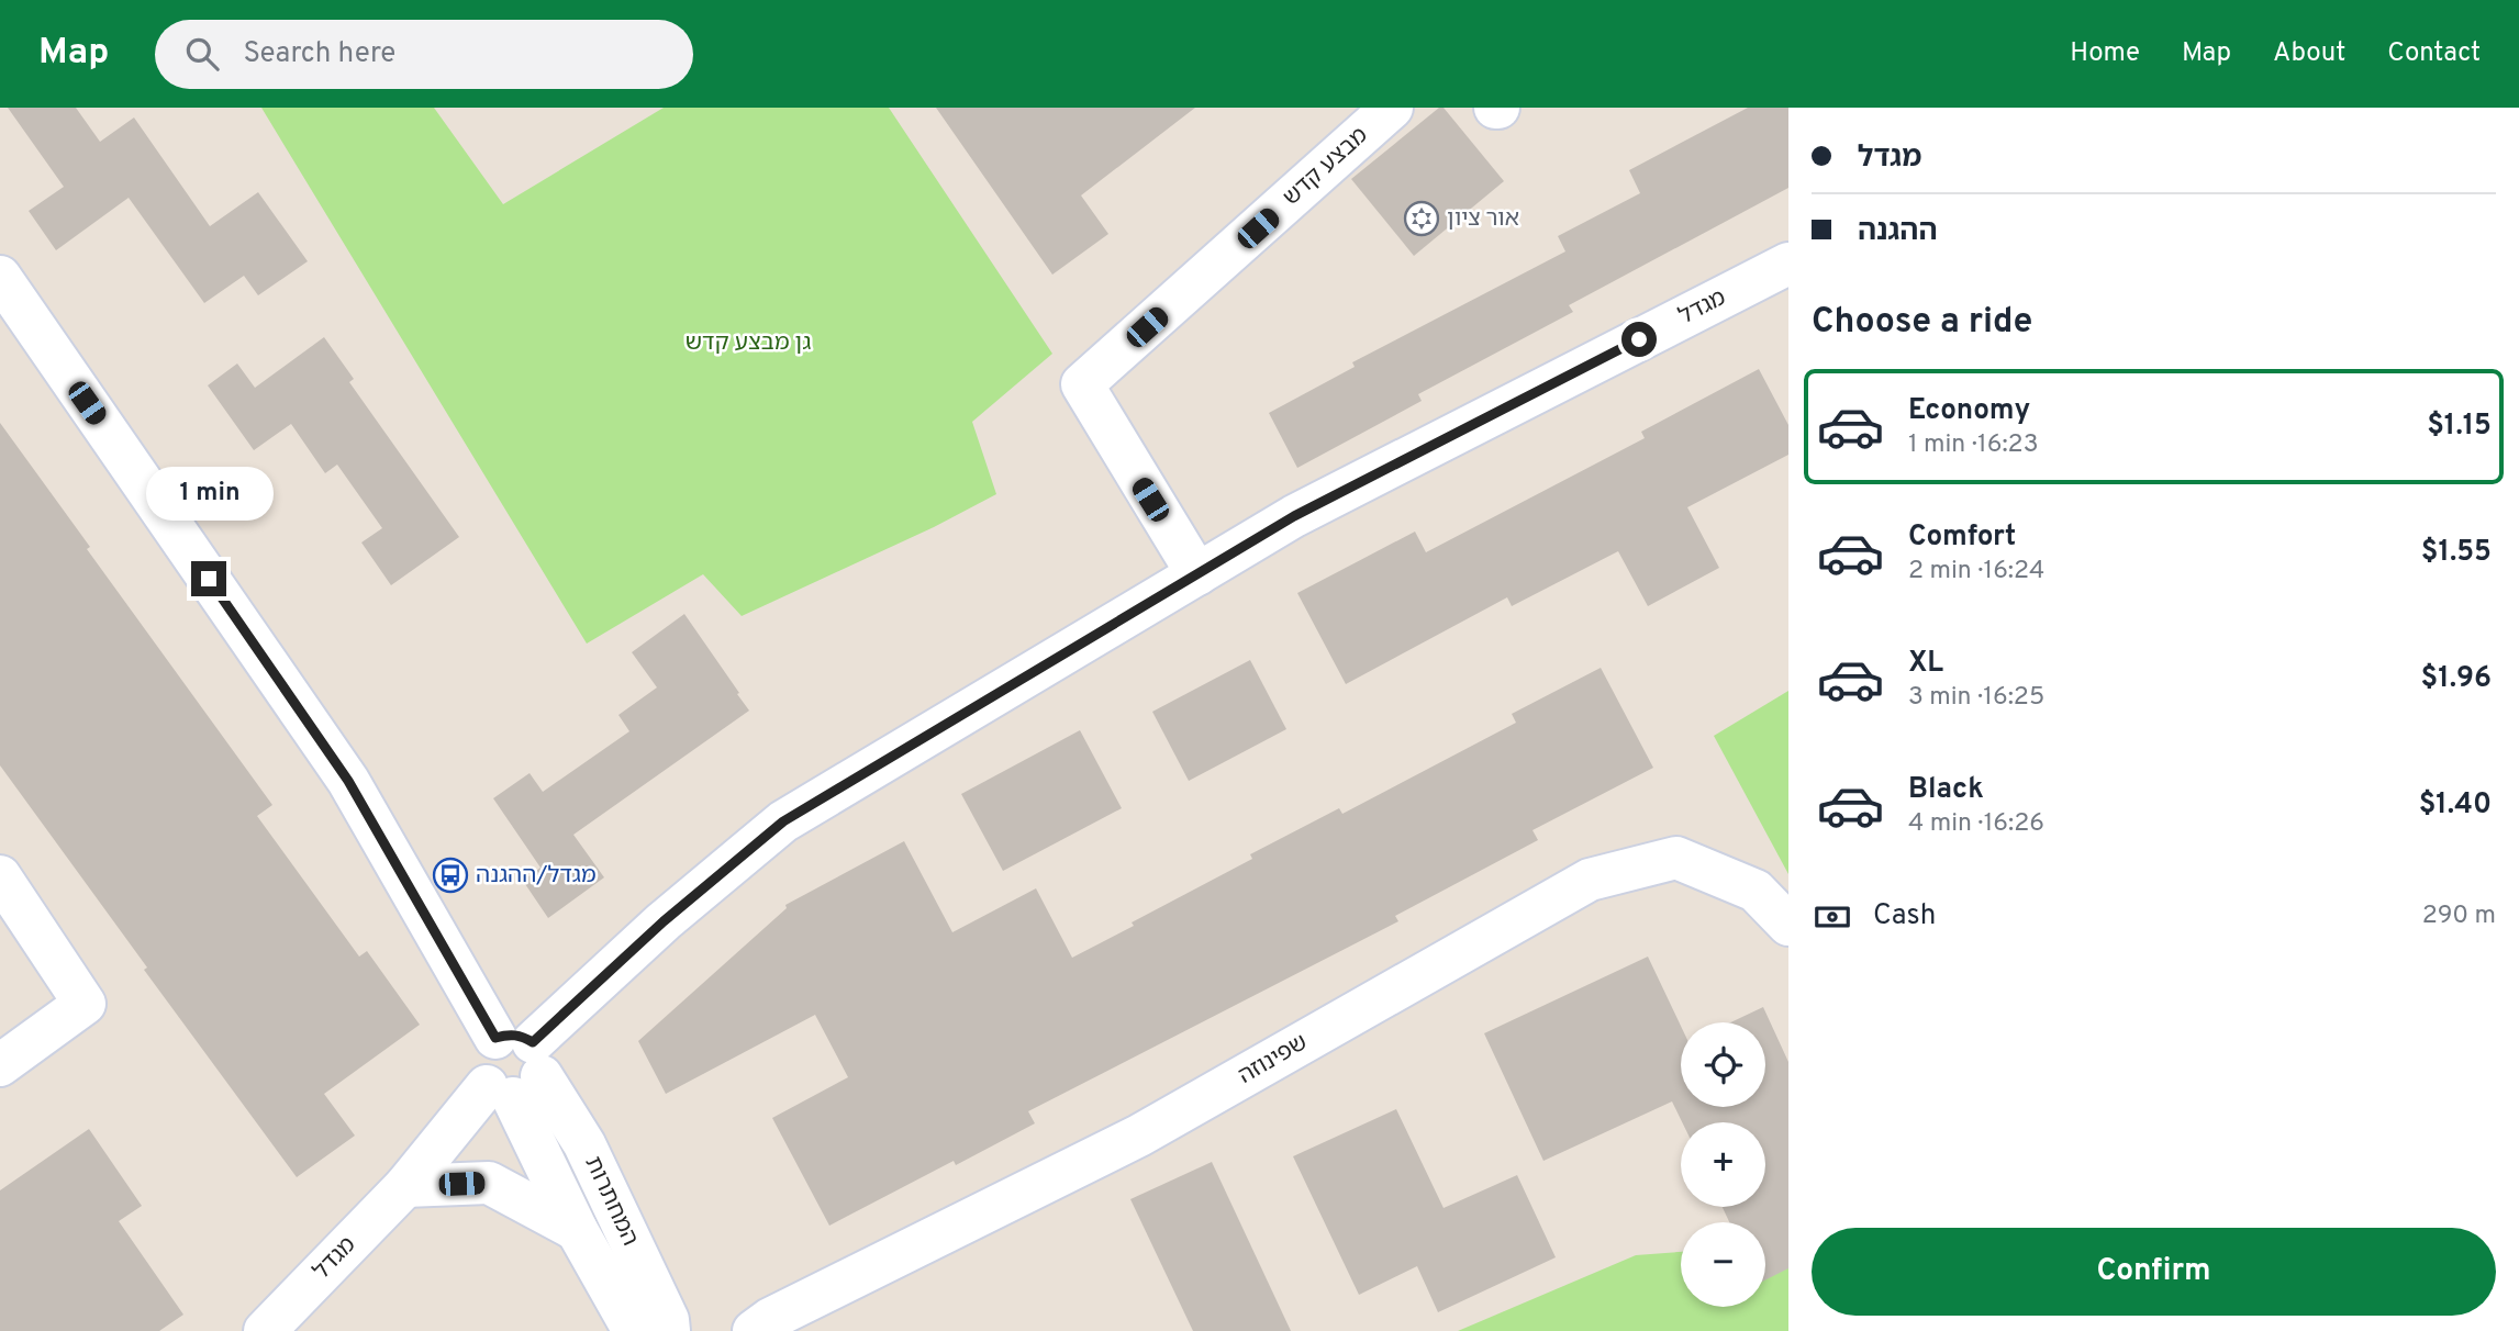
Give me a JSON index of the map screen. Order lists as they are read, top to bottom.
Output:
{
  "streets": {
    "street": [
      "מבצע קדש",
      "מגדל",
      "שפינוזה",
      "המחתרות"
    ]
  },
  "crossings": [
    ["מבצע קדש", "מגדל"],
    ["מגדל", "המחתרות"]
  ],
  "parks": ["גן מבצע קדש"],
  "places": {
    "synagogue": ["אור ציון"],
    "bus stop": ["מגדל/ההגנה"]
  },
  "page": {
    "header": "Map",
    "search": "Search here",
    "nav": [
      "Home",
      "Map",
      "About",
      "Contact"
    ],
    "banner": ["מגדל", "ההגנה"],
    "heading": "Choose a ride",
    "list": [
      {
        "name": "Economy",
        "note": "1 min · 16:23",
        "value": "$1.15"
      },
      {
        "name": "Comfort",
        "note": "2 min · 16:24",
        "value": "$1.55"
      },
      {
        "name": "XL",
        "note": "3 min · 16:25",
        "value": "$1.96"
      },
      {
        "name": "Black",
        "note": "4 min · 16:26",
        "value": "$1.40"
      }
    ],
    "bubble": "1 min",
    "pay": ["Cash", "290 m"],
    "map_buttons": ["+", "−"],
    "buttons": "Confirm"
  }
}
